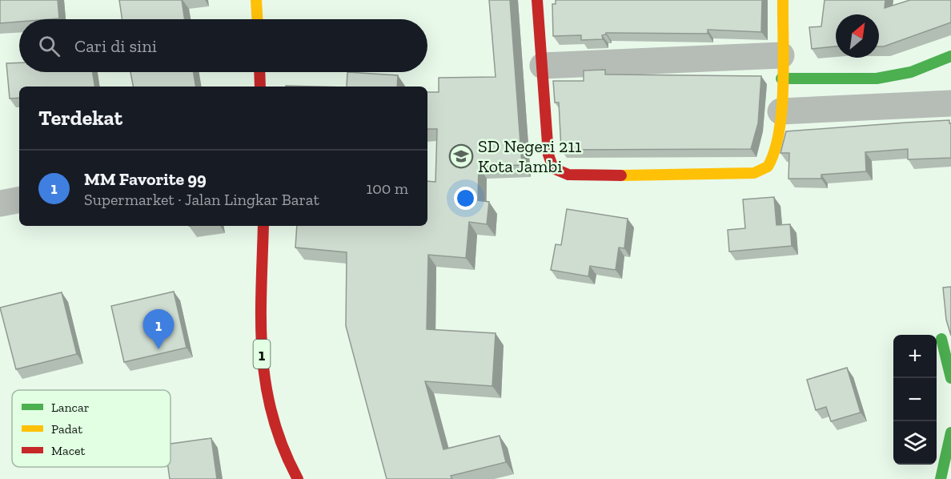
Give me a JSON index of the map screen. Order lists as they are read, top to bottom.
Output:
{
  "streets": {
    "main road": ["1"]
  },
  "places": {
    "school or university": ["SD Negeri 211 Kota Jambi"]
  },
  "legend": ["Lancar", "Padat", "Macet"],
  "north": "top right",
  "page": {
    "search": "Cari di sini",
    "heading": "Terdekat",
    "list": [
      {
        "mark": "1",
        "name": "MM Favorite 99",
        "note": "Supermarket · Jalan Lingkar Barat",
        "value": "100 m"
      }
    ],
    "pins": "1",
    "map_buttons": ["+", "−"]
  }
}
